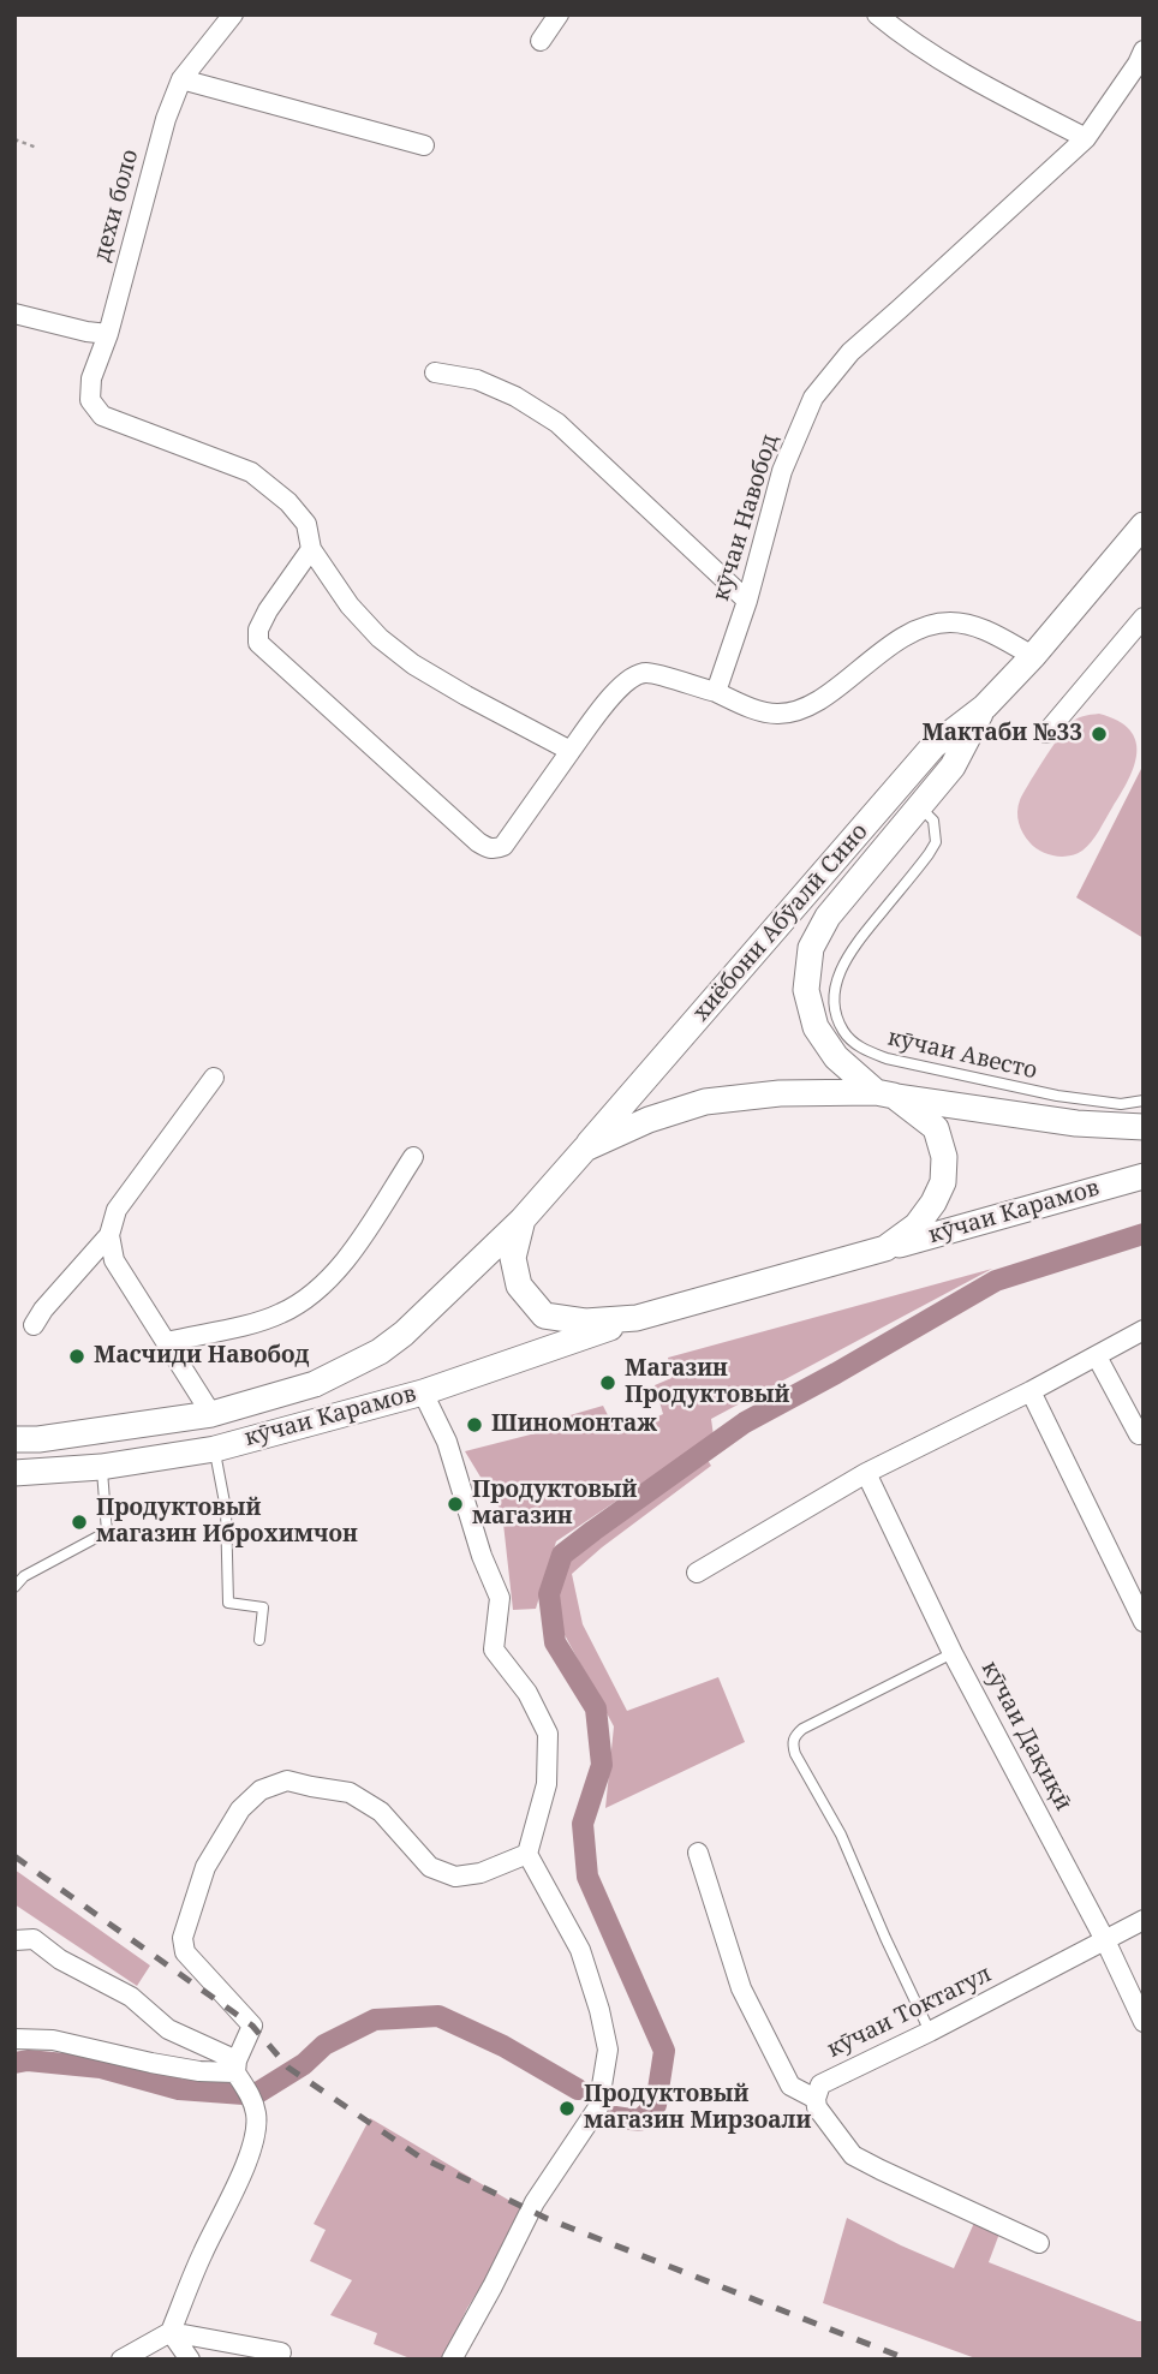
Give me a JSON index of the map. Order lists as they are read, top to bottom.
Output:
{
  "streets": {
    "main road": ["хиёбони Абӯалӣ Сино", "кӯчаи Карамов"],
    "street": [
      "дехи боло",
      "кӯчаи Навобод",
      "кӯчаи Дақиқӣ",
      "кӯчаи Токтагул"
    ],
    "lane": ["кӯчаи Авесто"]
  },
  "crossings": [
    ["хиёбони Абӯалӣ Сино", "кӯчаи Авесто"],
    ["хиёбони Абӯалӣ Сино", "кӯчаи Карамов"],
    ["кӯчаи Дақиқӣ", "кӯчаи Токтагул"]
  ],
  "places": [
    "Мактаби №33",
    "Масчиди Навобод",
    "Магазин Продуктовый",
    "Шиномонтаж",
    "Продуктовый магазин",
    "Продуктовый магазин Иброхимчон",
    "Продуктовый магазин Мирзоали"
  ]
}
